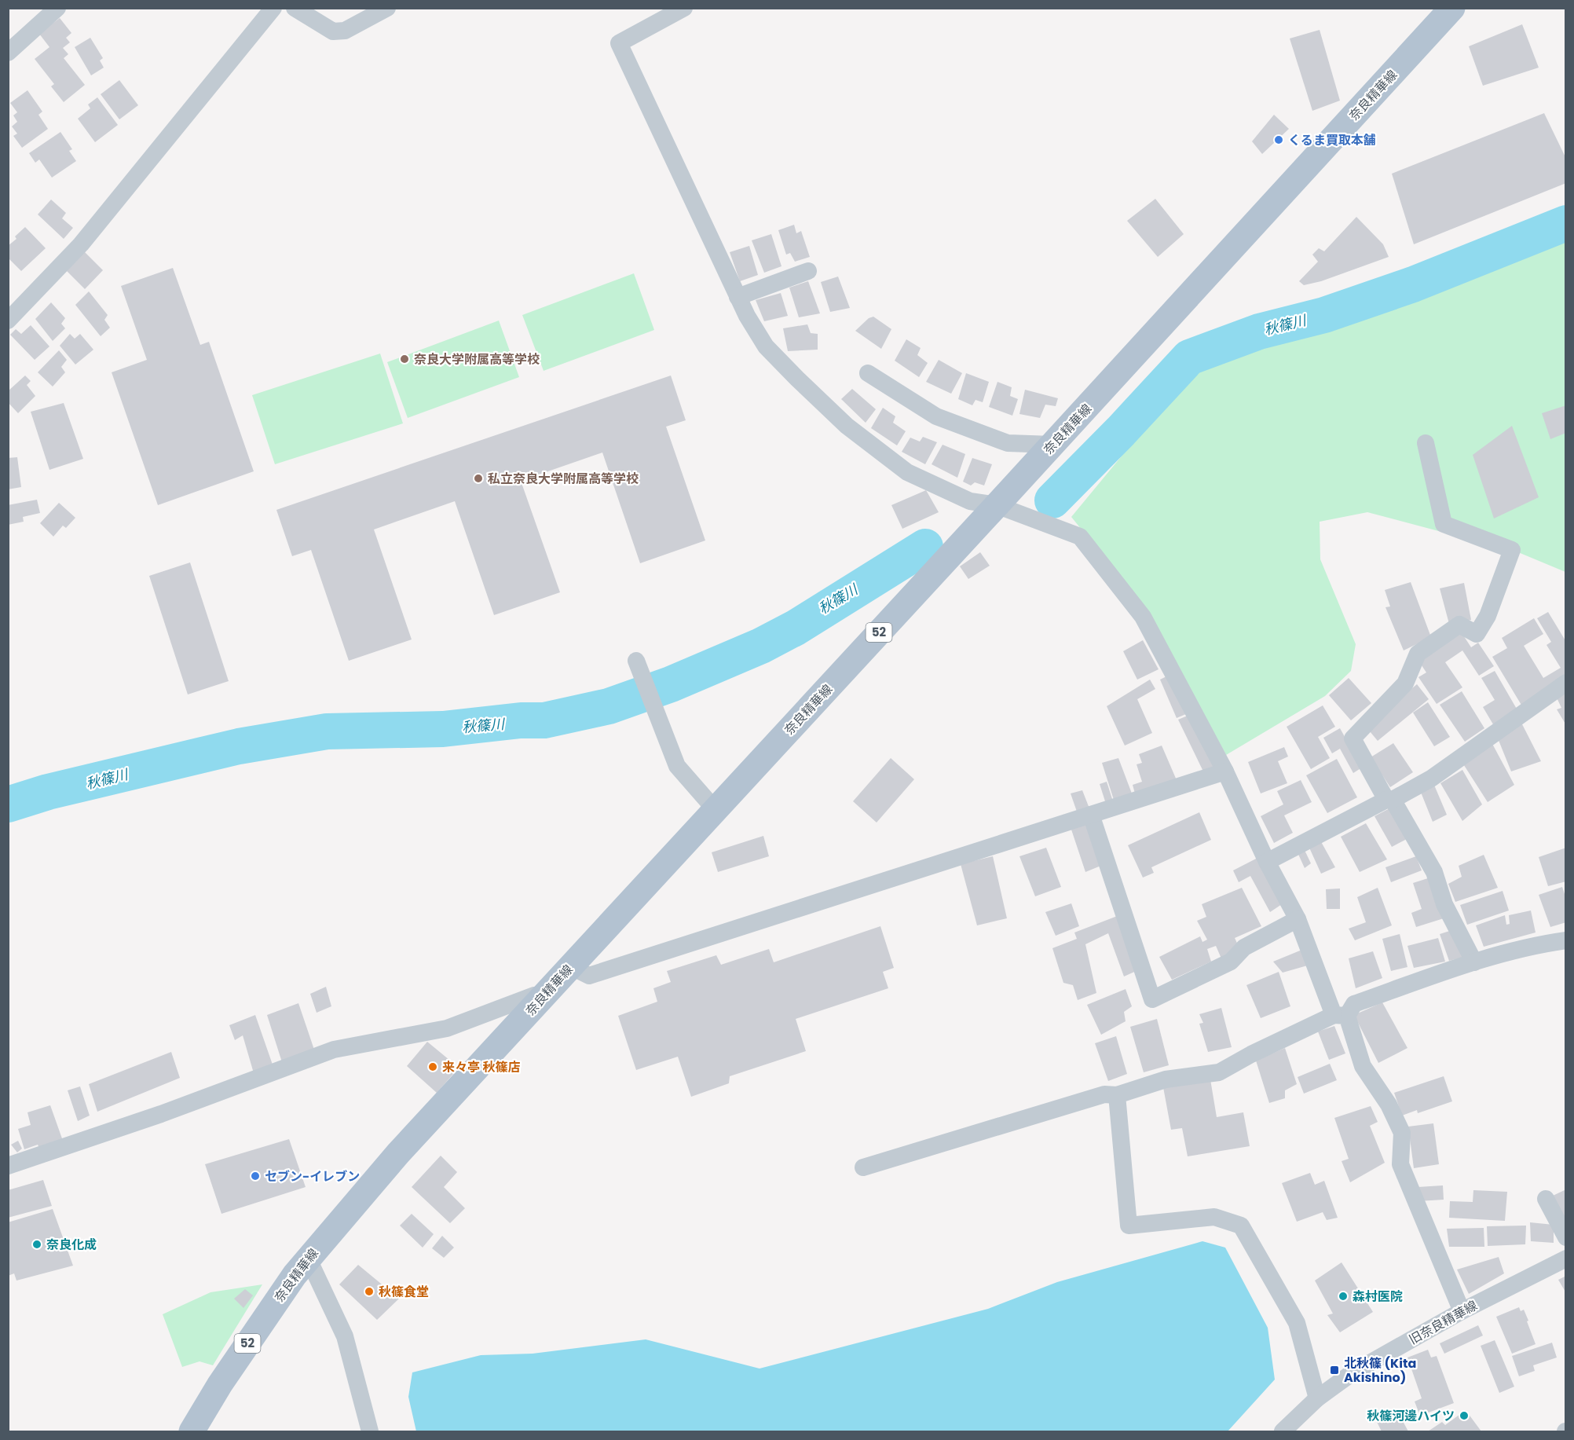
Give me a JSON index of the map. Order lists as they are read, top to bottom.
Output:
{
  "streets": {
    "main road": ["奈良精華線", "52"],
    "street": ["旧奈良精華線"]
  },
  "water": ["秋篠川"],
  "places": {
    "other": [
      "くるま買取本舗",
      "奈良大学附属高等学校",
      "私立奈良大学附属高等学校",
      "来々亭 秋篠店",
      "セブン-イレブン",
      "奈良化成",
      "秋篠食堂",
      "森村医院",
      "秋篠河邊ハイツ"
    ],
    "transit": ["北秋篠 (Kita Akishino)"]
  }
}
